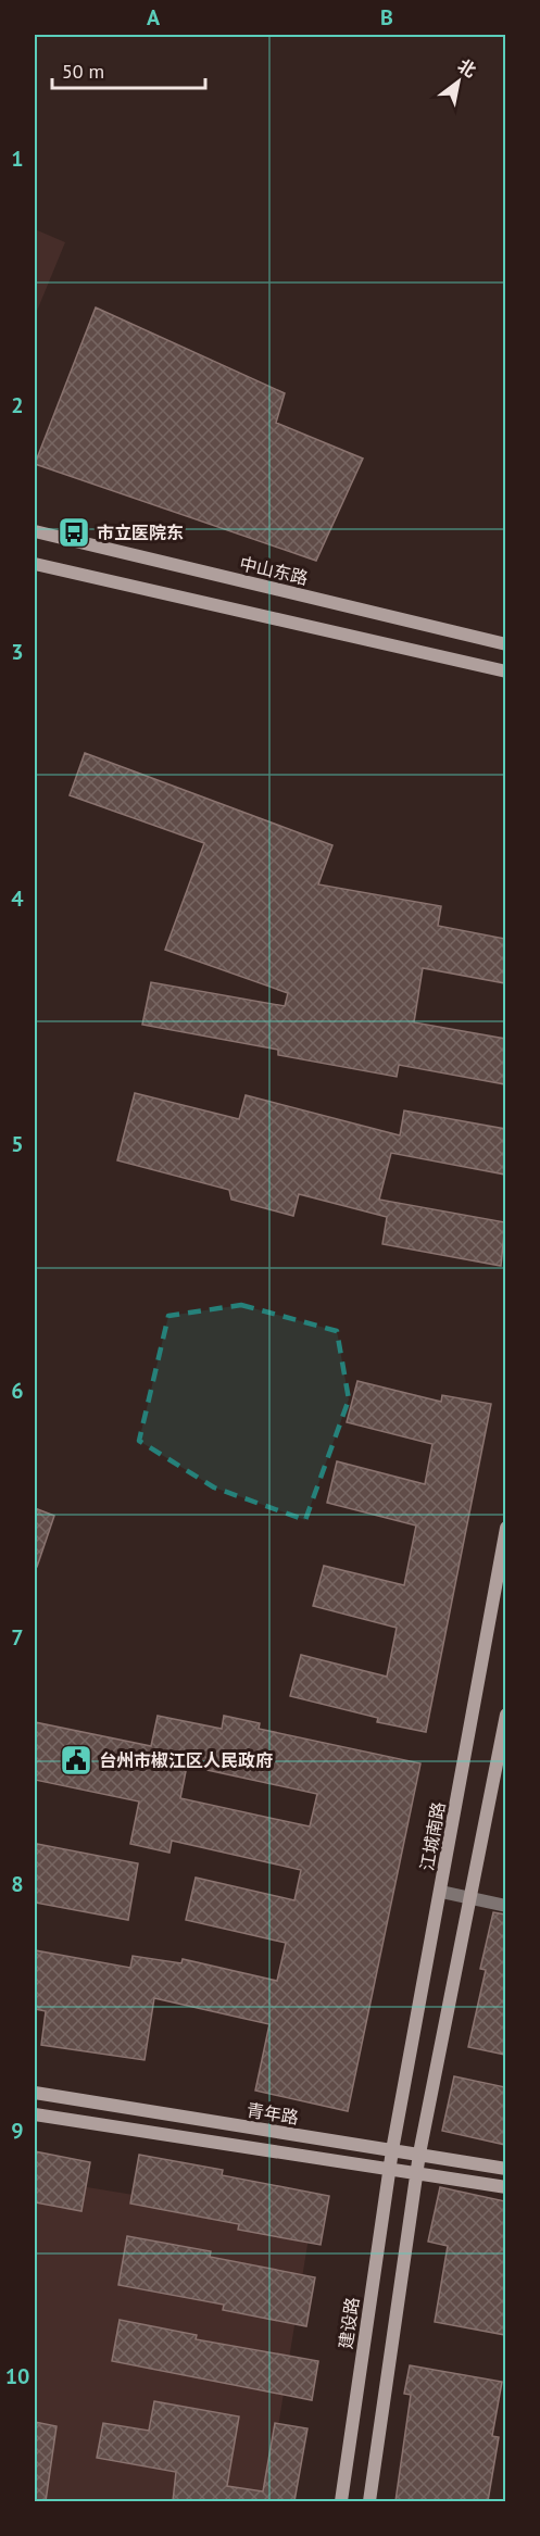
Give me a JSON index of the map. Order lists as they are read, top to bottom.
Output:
{
  "streets": {
    "main road": [
      "中山东路",
      "江城南路",
      "青年路",
      "建设路"
    ]
  },
  "crossings": [
    ["江城南路", "青年路"],
    ["江城南路", "建设路"],
    ["青年路", "建设路"]
  ],
  "places": {
    "bus stop": ["市立医院东"],
    "public building": ["台州市椒江区人民政府"]
  },
  "scale_bar": "50 m",
  "north": "top right",
  "grid": {
    "columns": ["A", "B"],
    "rows": [
      "1",
      "2",
      "3",
      "4",
      "5",
      "6",
      "7",
      "8",
      "9",
      "10"
    ]
  }
}
